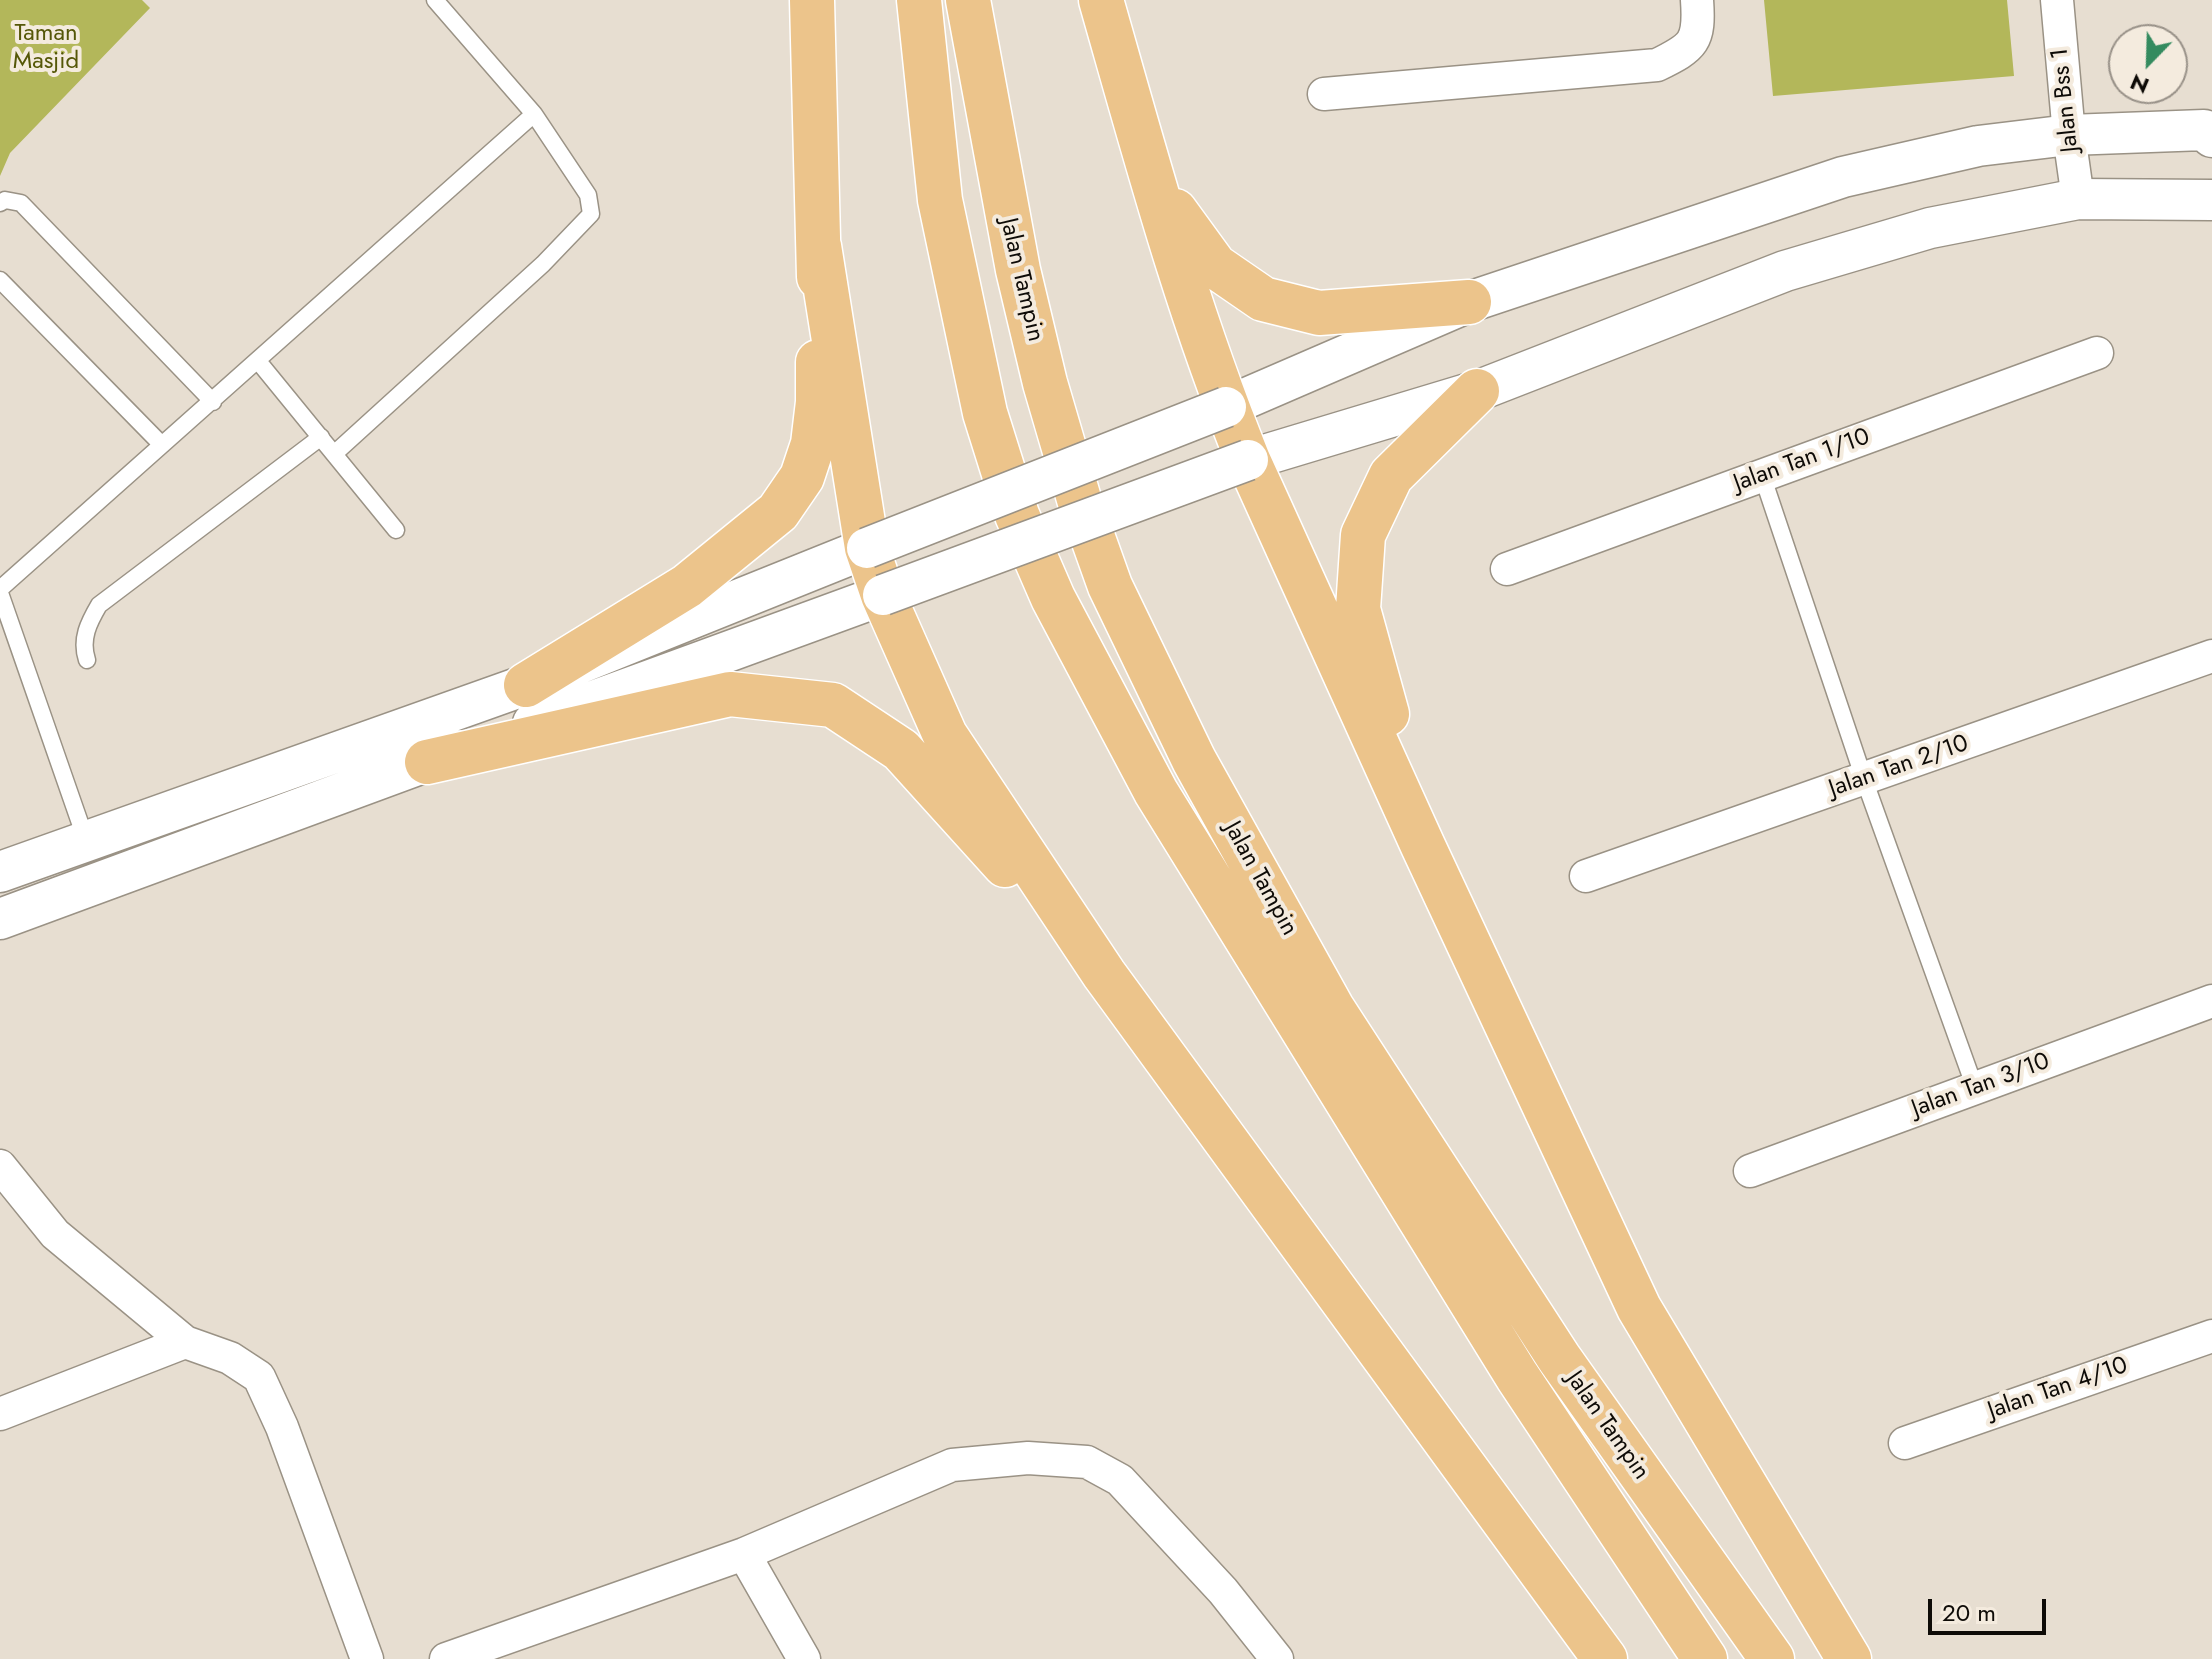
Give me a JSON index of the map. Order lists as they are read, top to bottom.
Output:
{
  "streets": {
    "highway": ["Jalan Tampin"],
    "street": [
      "Jalan Bss 1",
      "Jalan Tan 1/10",
      "Jalan Tan 2/10",
      "Jalan Tan 3/10",
      "Jalan Tan 4/10"
    ]
  },
  "parks": ["Taman Masjid"],
  "scale_bar": "20 m",
  "north": "bottom left"
}
